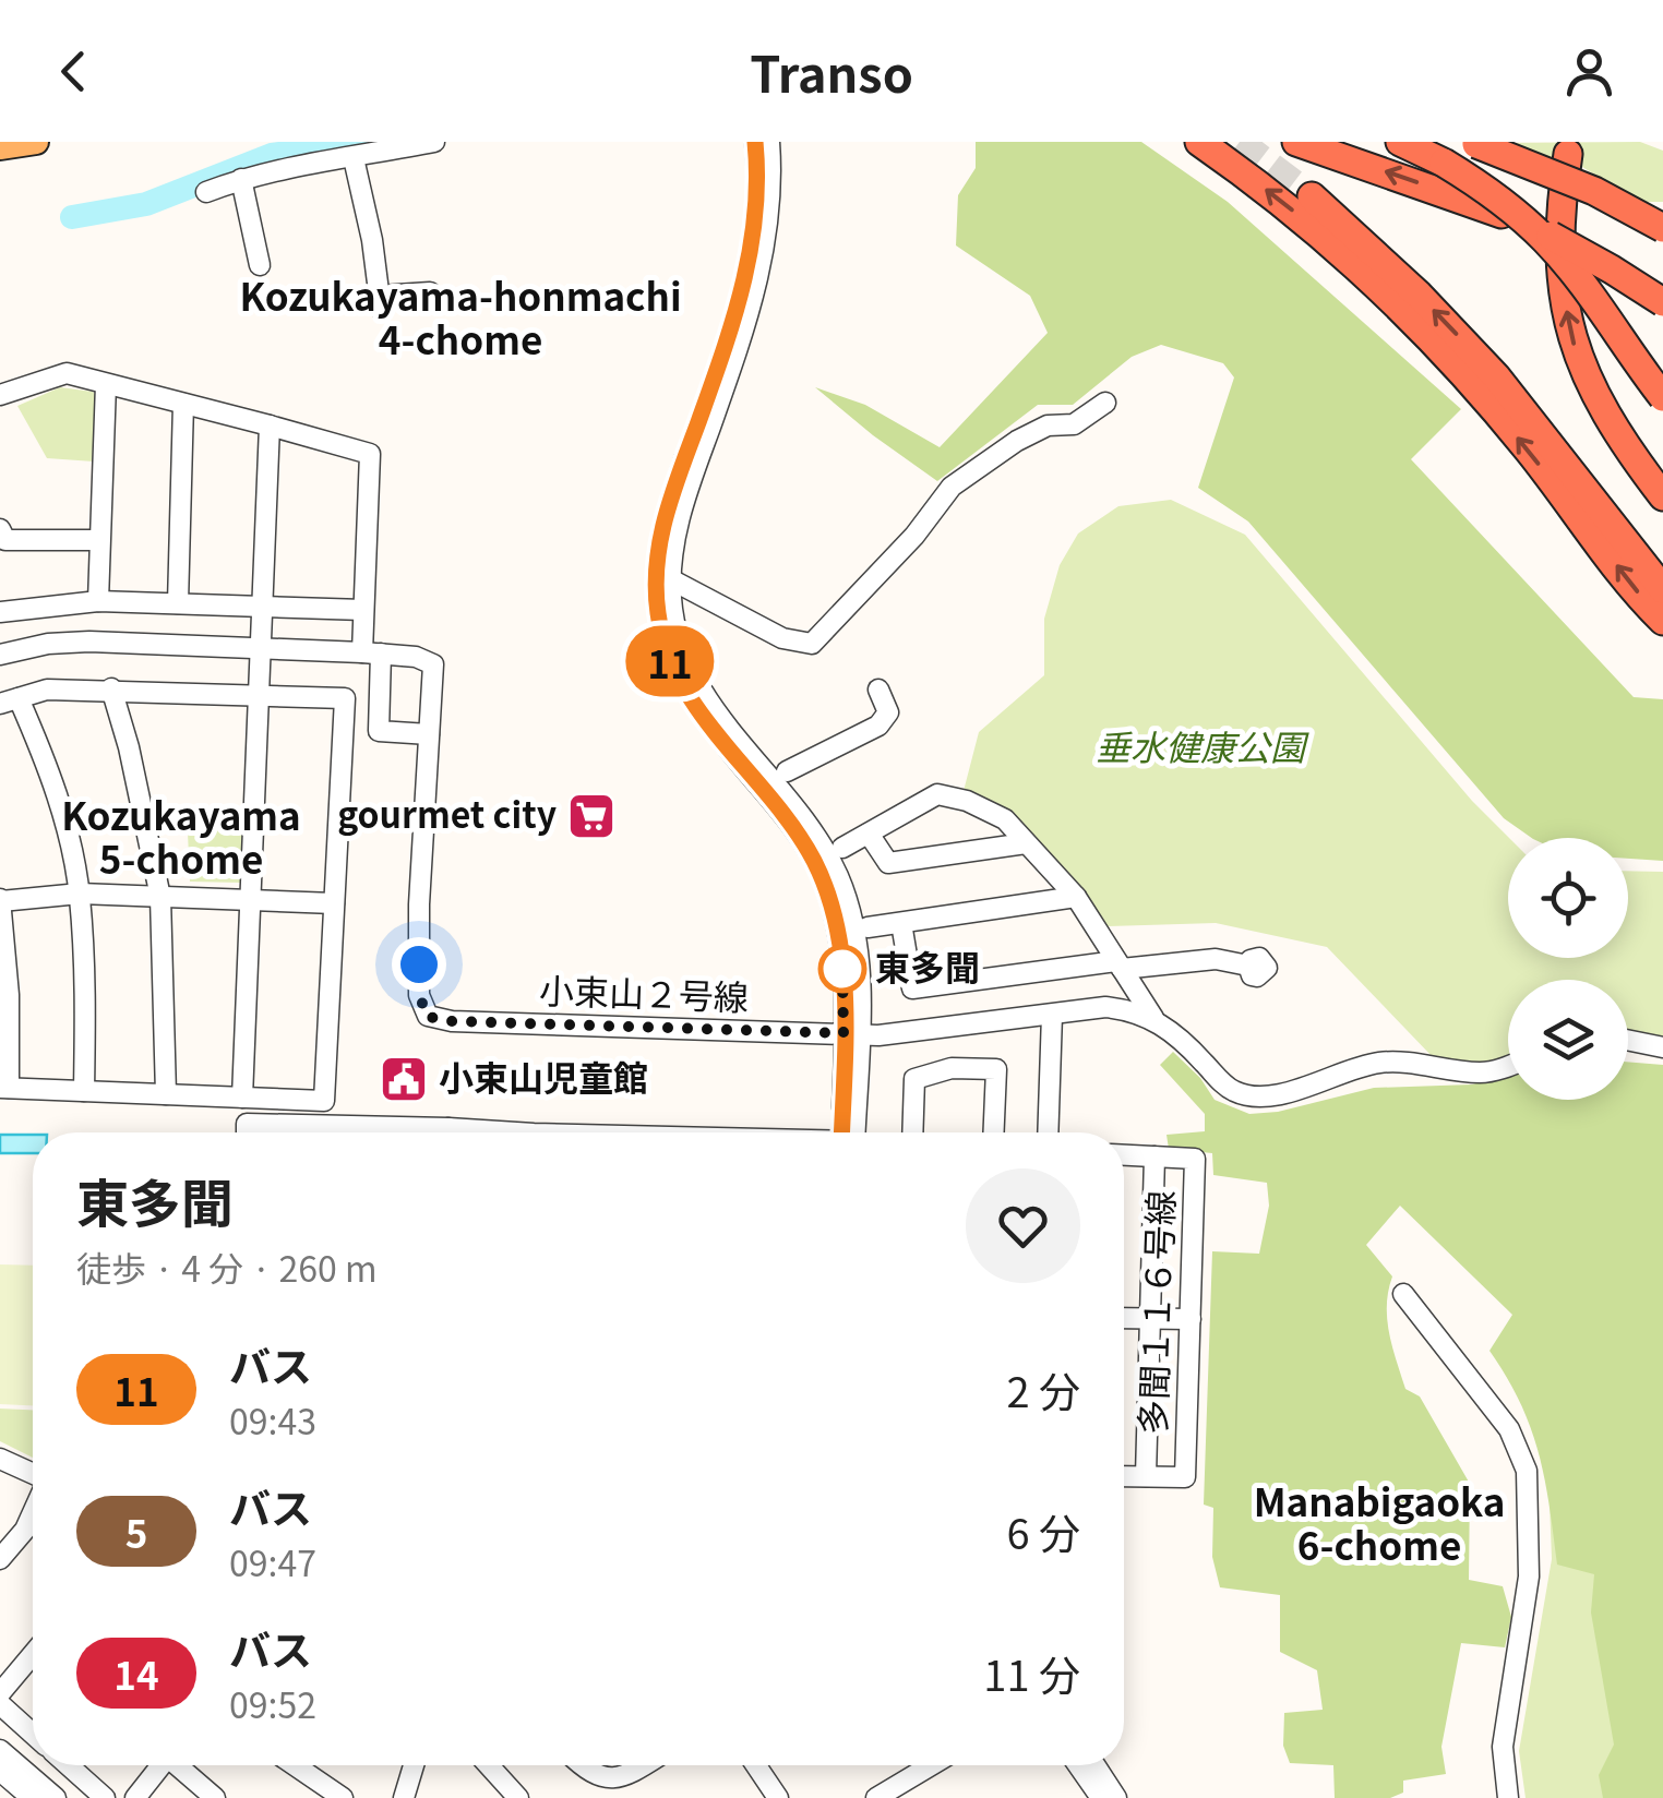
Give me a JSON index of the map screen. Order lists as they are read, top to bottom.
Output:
{
  "streets": {
    "street": ["小束山２号線", "多聞１１６号線"]
  },
  "districts": ["Kozukayama-honmachi 4-chome", "Kozukayama 5-chome", "Manabigaoka 6-chome"],
  "parks": ["垂水健康公園"],
  "places": {
    "supermarket": ["gourmet city"],
    "other": ["東多聞"],
    "public building": ["小束山児童館"]
  },
  "lines": ["bus line 11"],
  "page": {
    "header": "Transo",
    "on_map": "11",
    "heading": ["東多聞", "徒歩 · 4 分 · 260 m"],
    "list": [
      {
        "mark": "11",
        "name": "バス",
        "note": "09:43",
        "value": "2 分"
      },
      {
        "mark": "5",
        "name": "バス",
        "note": "09:47",
        "value": "6 分"
      },
      {
        "mark": "14",
        "name": "バス",
        "note": "09:52",
        "value": "11 分"
      }
    ]
  }
}
